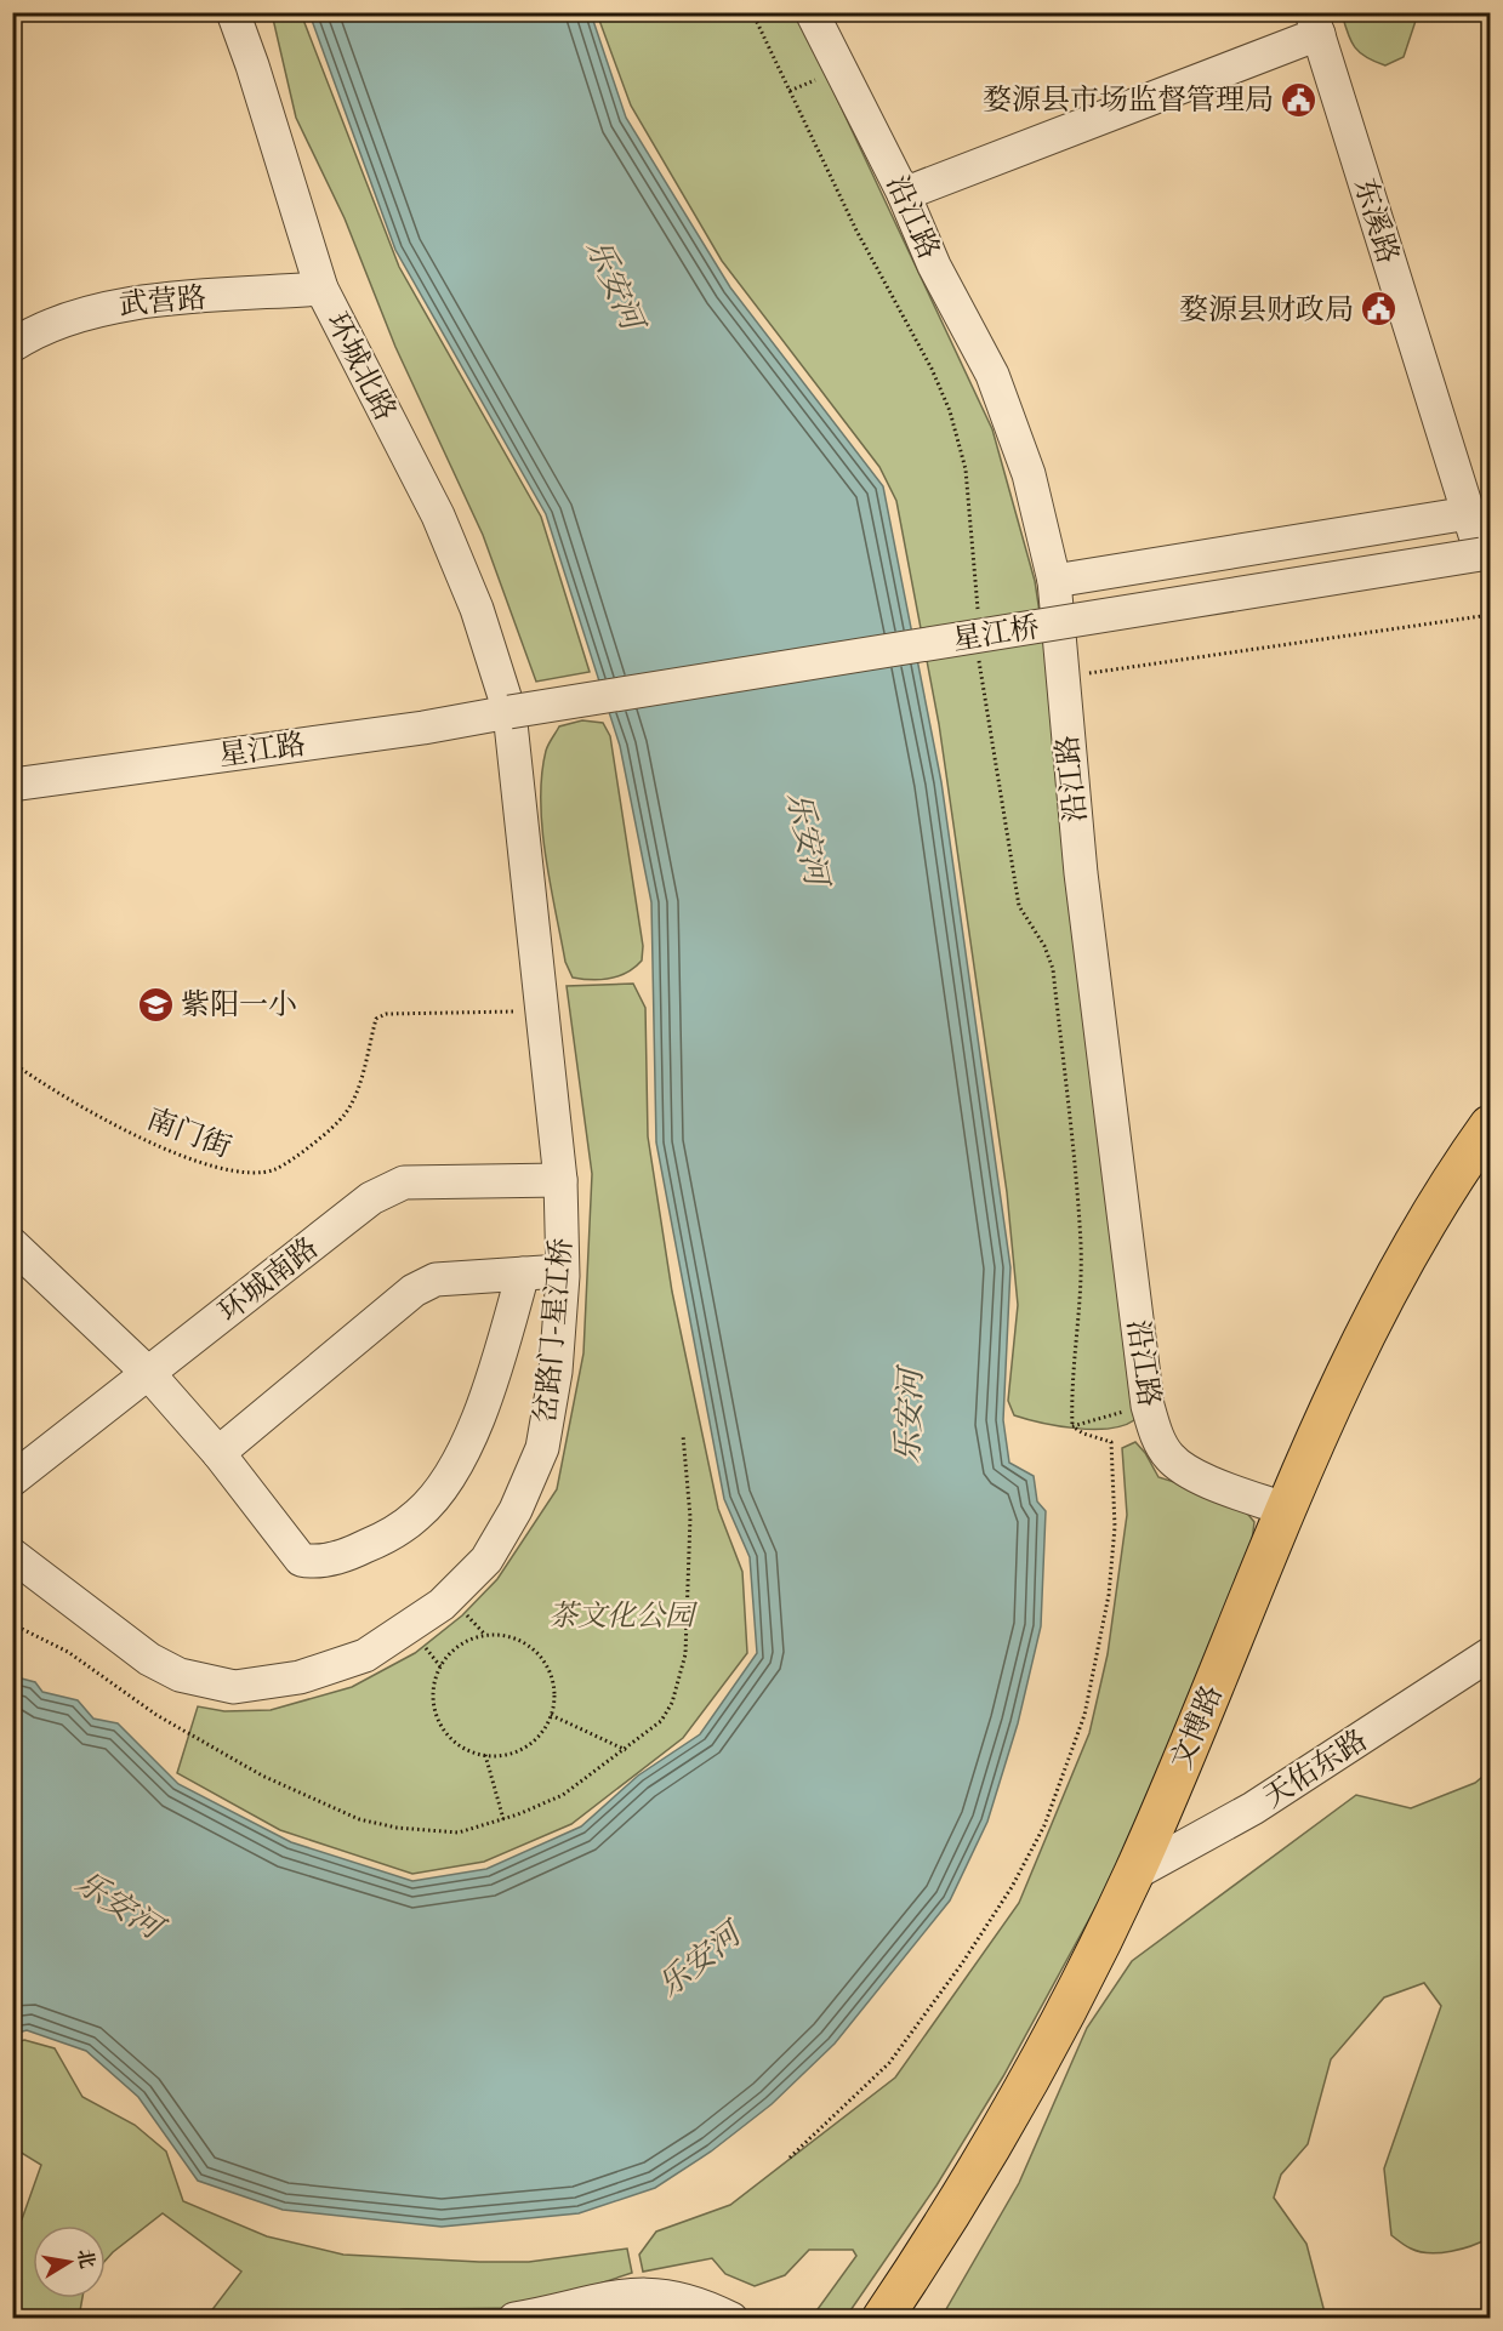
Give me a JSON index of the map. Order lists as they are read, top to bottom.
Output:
{
  "streets": {
    "main road": ["文博路"],
    "street": [
      "沿江路",
      "东溪路",
      "武营路",
      "环城北路",
      "星江桥",
      "星江路",
      "环城南路",
      "岔路门-星江桥",
      "天佑东路"
    ],
    "path": ["南门街"]
  },
  "crossings": [
    ["沿江路", "文博路"],
    ["东溪路", "星江桥"],
    ["武营路", "环城北路"],
    ["环城北路", "星江桥"],
    ["环城北路", "星江路"],
    ["环城北路", "岔路门-星江桥"],
    ["星江桥", "星江路"],
    ["星江桥", "岔路门-星江桥"],
    ["星江路", "岔路门-星江桥"],
    ["南门街", "岔路门-星江桥"],
    ["环城南路", "岔路门-星江桥"],
    ["文博路", "天佑东路"]
  ],
  "water": ["乐安河"],
  "parks": ["茶文化公园"],
  "places": {
    "public building": ["婺源县市场监督管理局", "婺源县财政局"],
    "school or university": ["紫阳一小"]
  },
  "north": "right"
}
